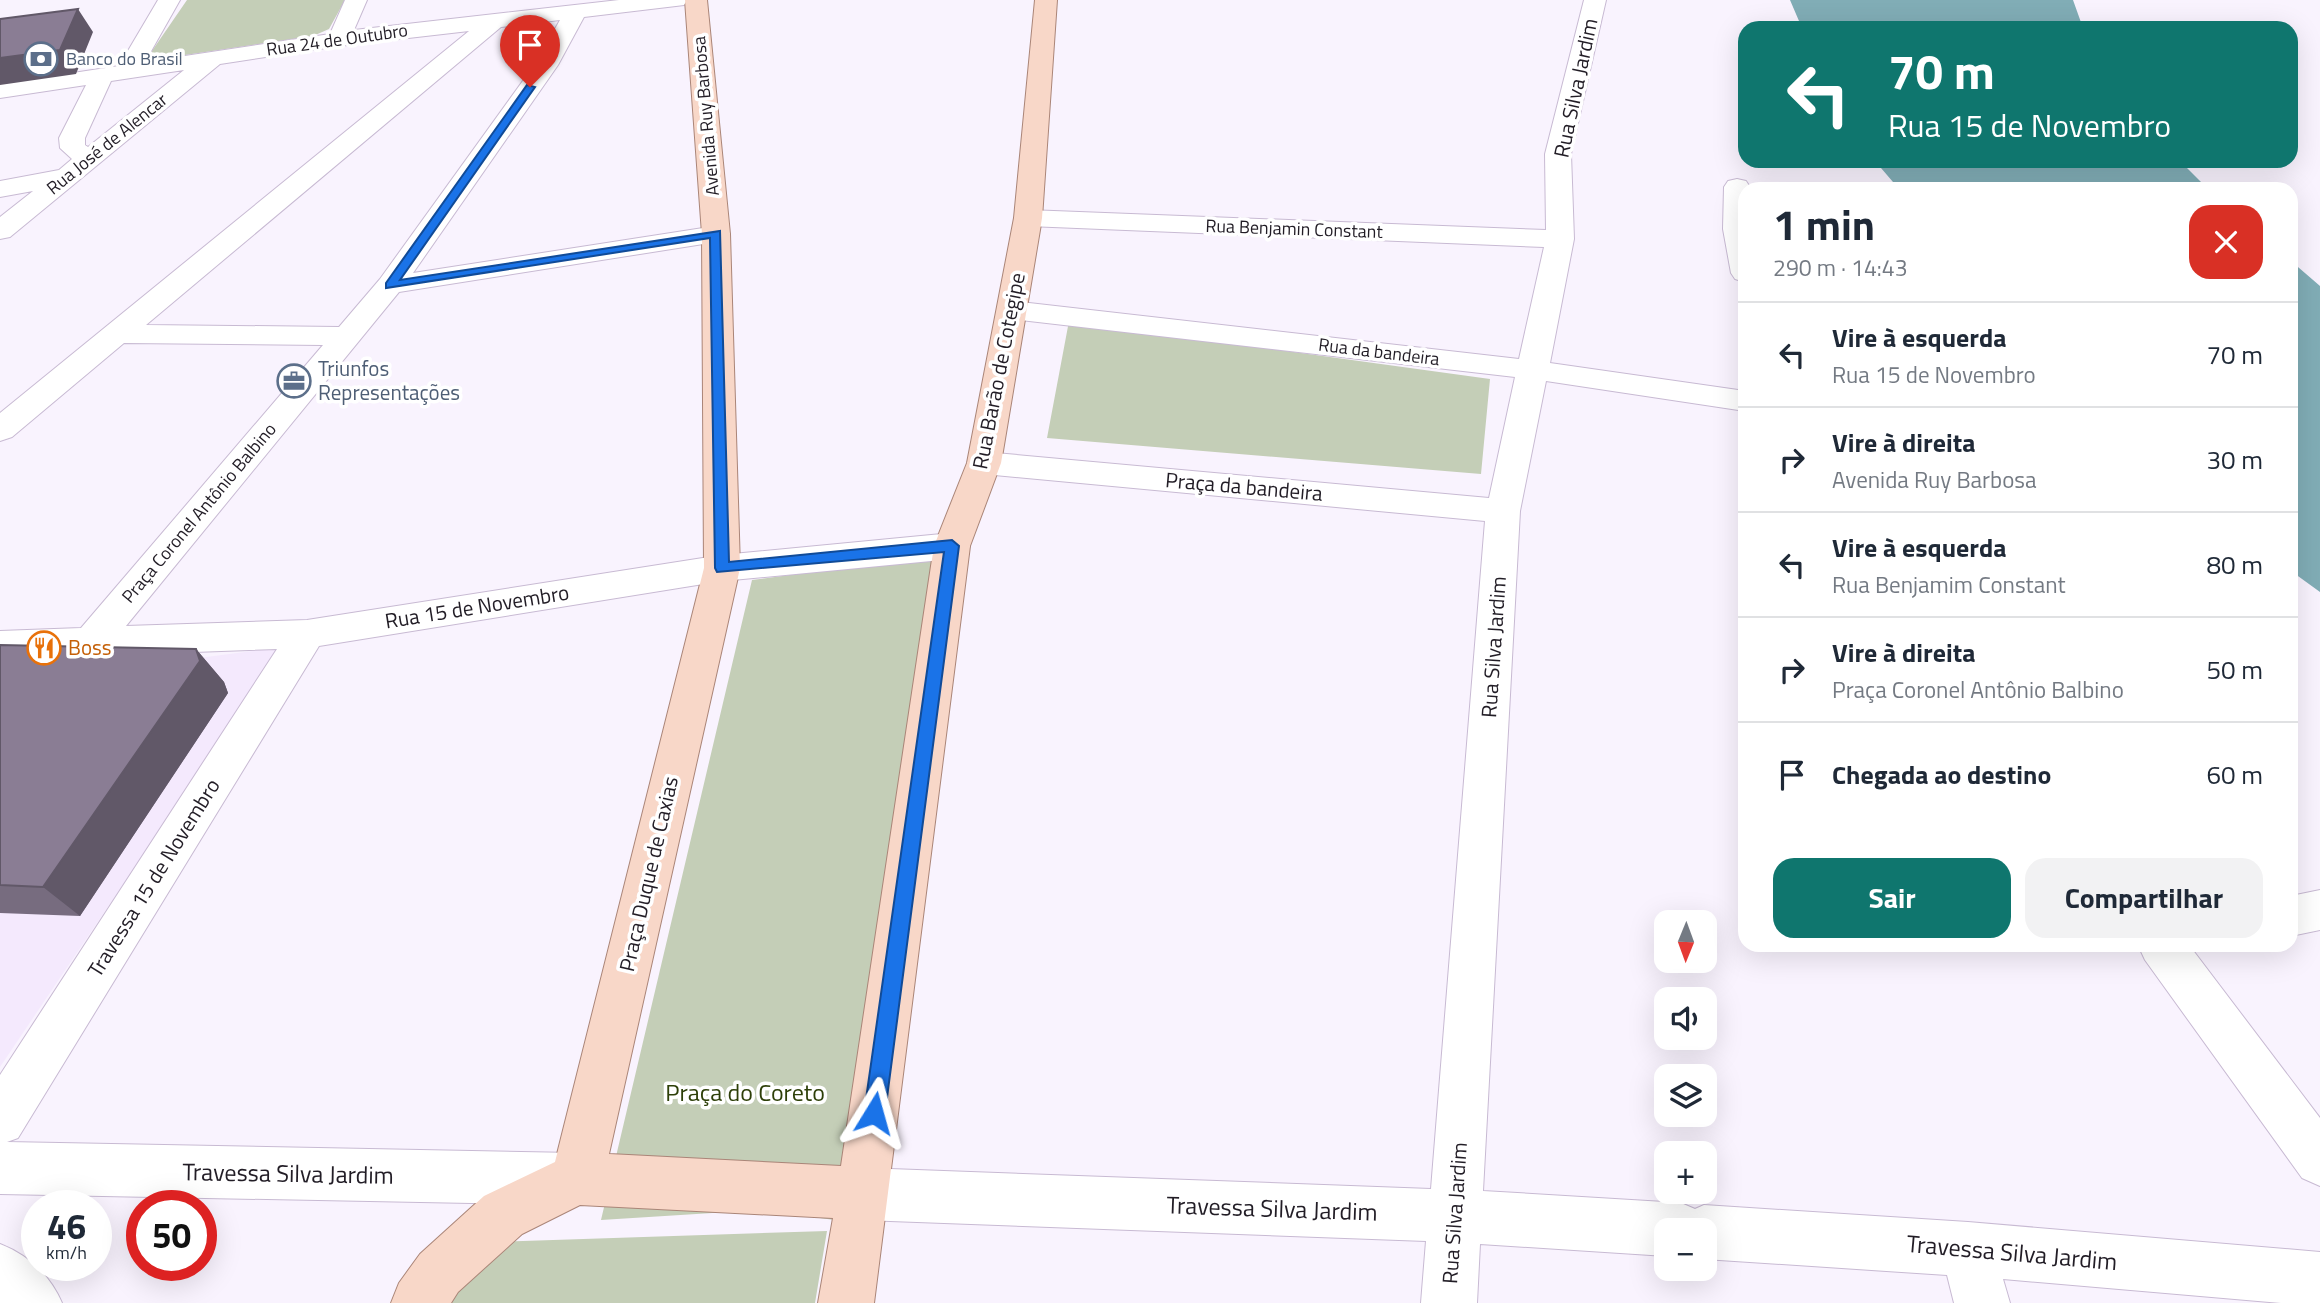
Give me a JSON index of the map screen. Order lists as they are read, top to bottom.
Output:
{
  "streets": {
    "main road": ["Avenida Ruy Barbosa", "Rua Barão de Cotegipe", "Praça Duque de Caxias"],
    "street": [
      "Rua 24 de Outubro",
      "Rua Silva Jardim",
      "Rua José de Alencar",
      "Rua Benjamin Constant",
      "Rua da bandeira",
      "Praça da bandeira",
      "Praça Coronel Antônio Balbino",
      "Rua 15 de Novembro",
      "Travessa 15 de Novembro",
      "Travessa Silva Jardim"
    ]
  },
  "crossings": [
    ["Rua 24 de Outubro", "Rua José de Alencar"],
    ["Rua 24 de Outubro", "Praça Coronel Antônio Balbino"],
    ["Rua Silva Jardim", "Rua Benjamin Constant"],
    ["Rua Silva Jardim", "Rua da bandeira"],
    ["Rua Silva Jardim", "Praça da bandeira"],
    ["Rua Silva Jardim", "Travessa Silva Jardim"],
    ["Avenida Ruy Barbosa", "Rua 15 de Novembro"],
    ["Avenida Ruy Barbosa", "Praça Duque de Caxias"],
    ["Rua Benjamin Constant", "Rua Barão de Cotegipe"],
    ["Rua da bandeira", "Rua Barão de Cotegipe"],
    ["Rua Barão de Cotegipe", "Praça da bandeira"],
    ["Rua Barão de Cotegipe", "Rua 15 de Novembro"],
    ["Rua Barão de Cotegipe", "Travessa Silva Jardim"],
    ["Praça Coronel Antônio Balbino", "Rua 15 de Novembro"],
    ["Rua 15 de Novembro", "Praça Duque de Caxias"],
    ["Rua 15 de Novembro", "Travessa 15 de Novembro"],
    ["Praça Duque de Caxias", "Travessa Silva Jardim"]
  ],
  "parks": ["Praça do Coreto"],
  "places": {
    "bank": ["Banco do Brasil"],
    "office": ["Triunfos Representações"],
    "restaurant": ["Boss"]
  },
  "north": "bottom",
  "page": {
    "turn": ["70 m", "Rua 15 de Novembro"],
    "heading": ["1 min", "290 m · 14:43"],
    "list": [
      {
        "name": "Vire à esquerda",
        "note": "Rua 15 de Novembro",
        "value": "70 m"
      },
      {
        "name": "Vire à direita",
        "note": "Avenida Ruy Barbosa",
        "value": "30 m"
      },
      {
        "name": "Vire à esquerda",
        "note": "Rua Benjamim Constant",
        "value": "80 m"
      },
      {
        "name": "Vire à direita",
        "note": "Praça Coronel Antônio Balbino",
        "value": "50 m"
      },
      {
        "name": "Chegada ao destino",
        "value": "60 m"
      }
    ],
    "buttons": ["Sair", "Compartilhar"],
    "map_buttons": ["+", "−"],
    "speed": "46 km/h",
    "limit": "50"
  }
}
